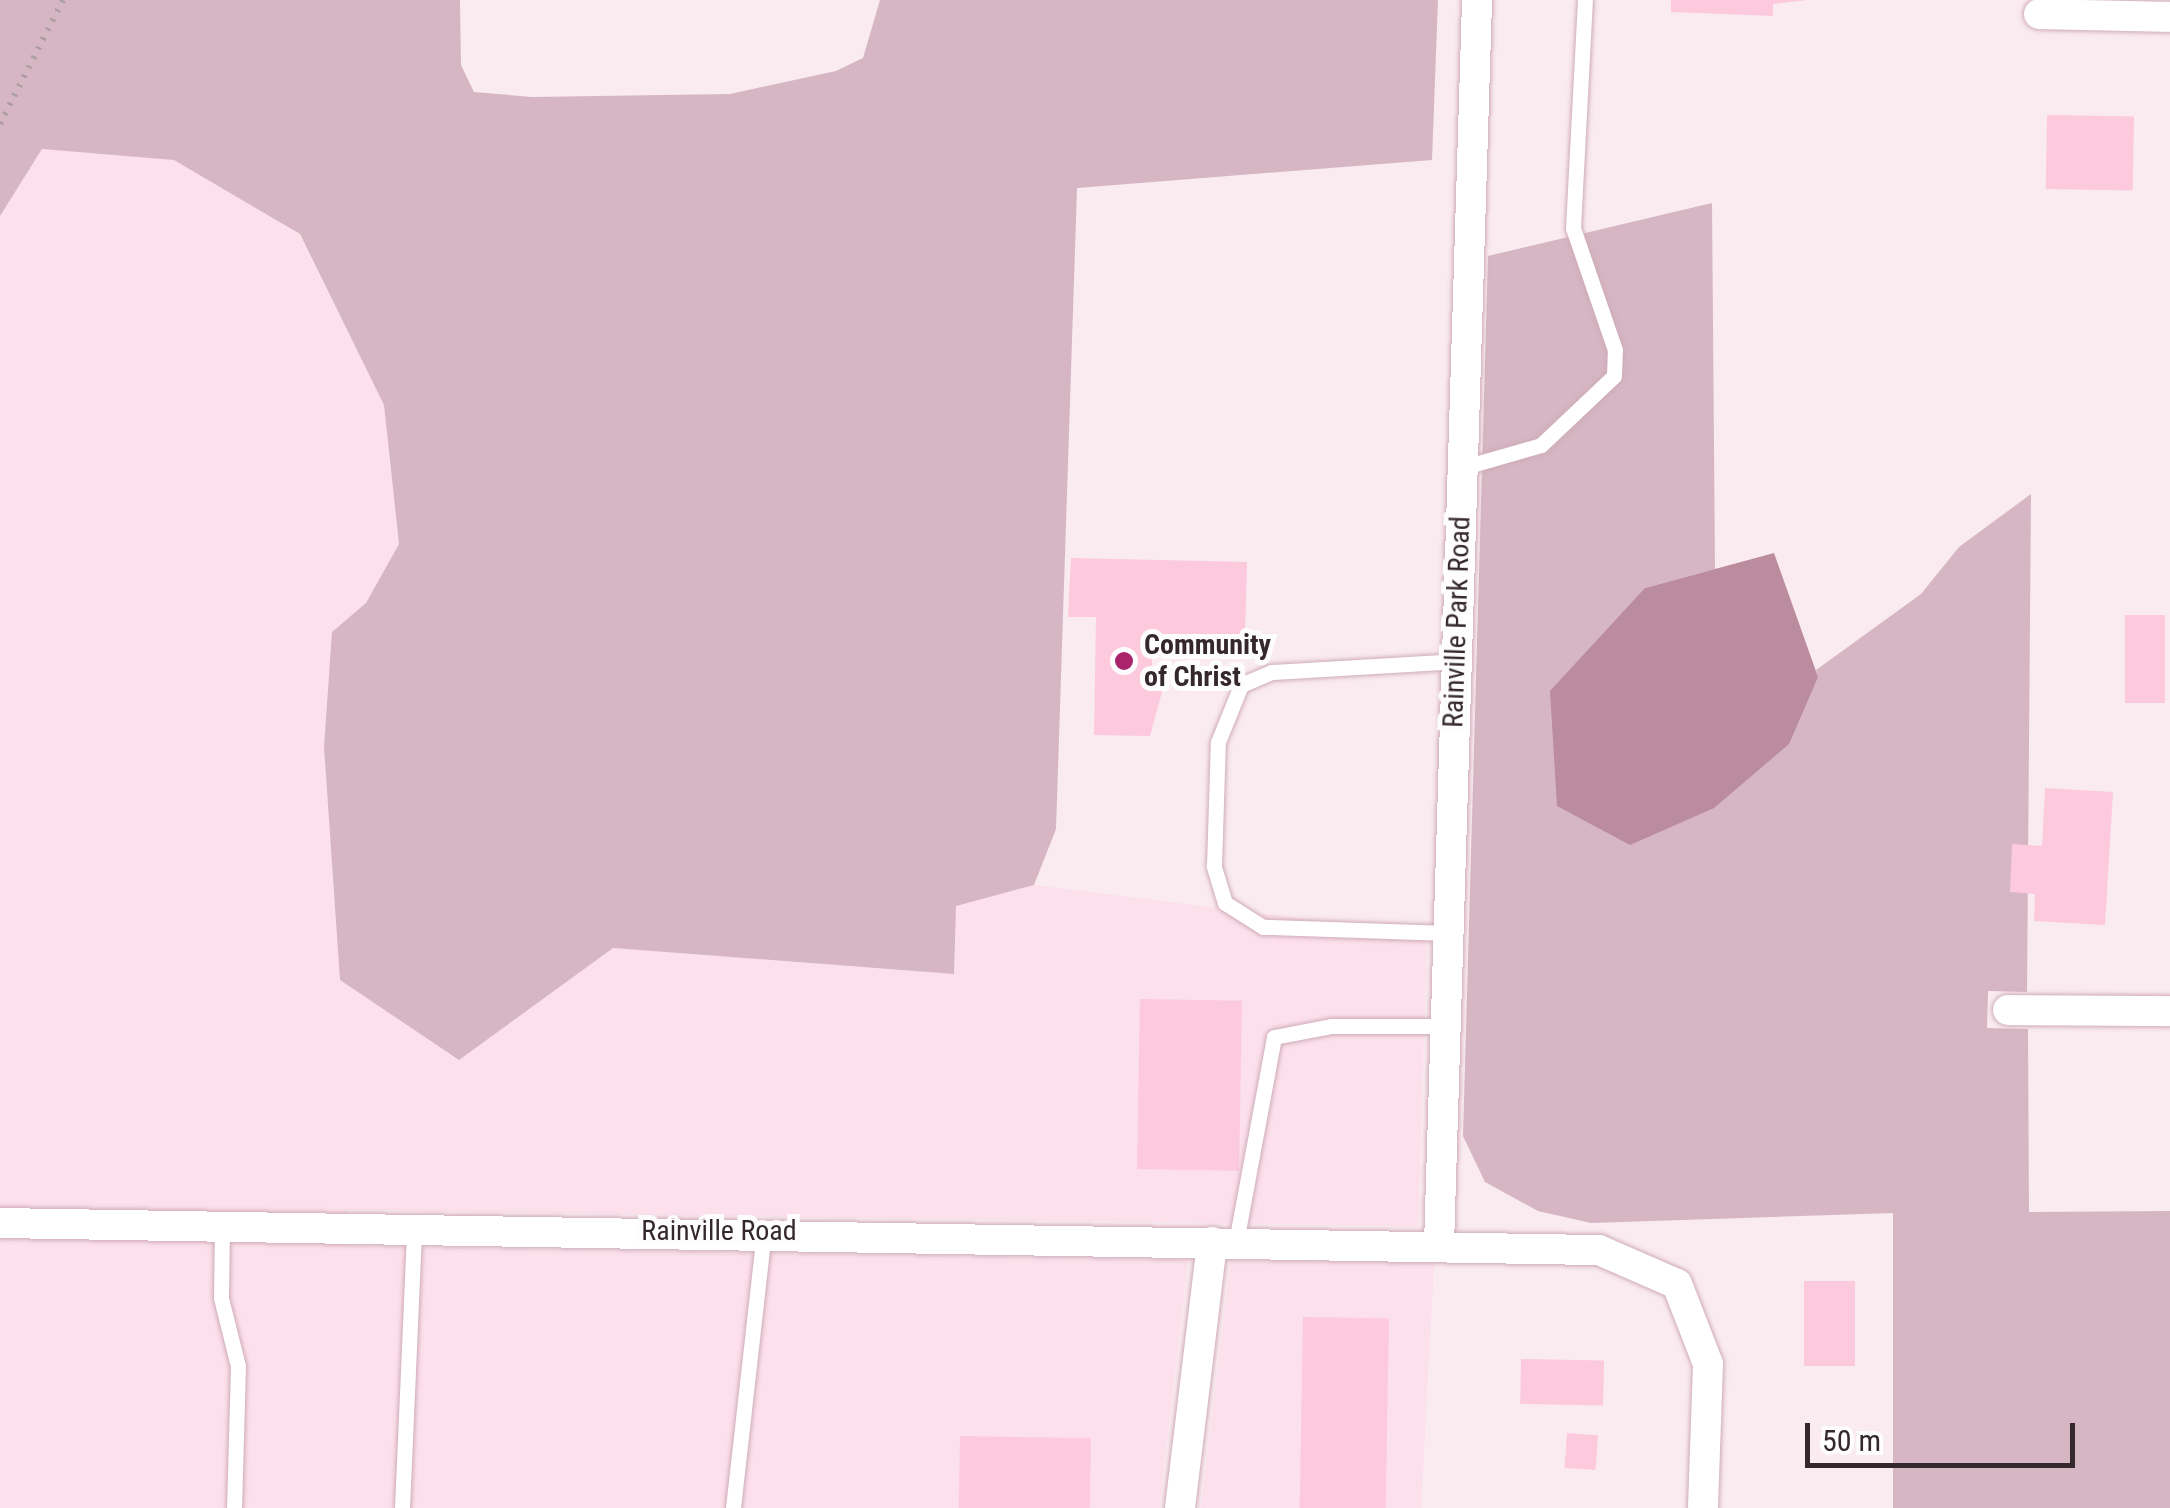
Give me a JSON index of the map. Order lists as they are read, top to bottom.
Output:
{
  "streets": {
    "street": ["Rainville Park Road", "Rainville Road"]
  },
  "crossings": [
    ["Rainville Park Road", "Rainville Road"]
  ],
  "places": ["Community of Christ"],
  "scale_bar": "50 m"
}
